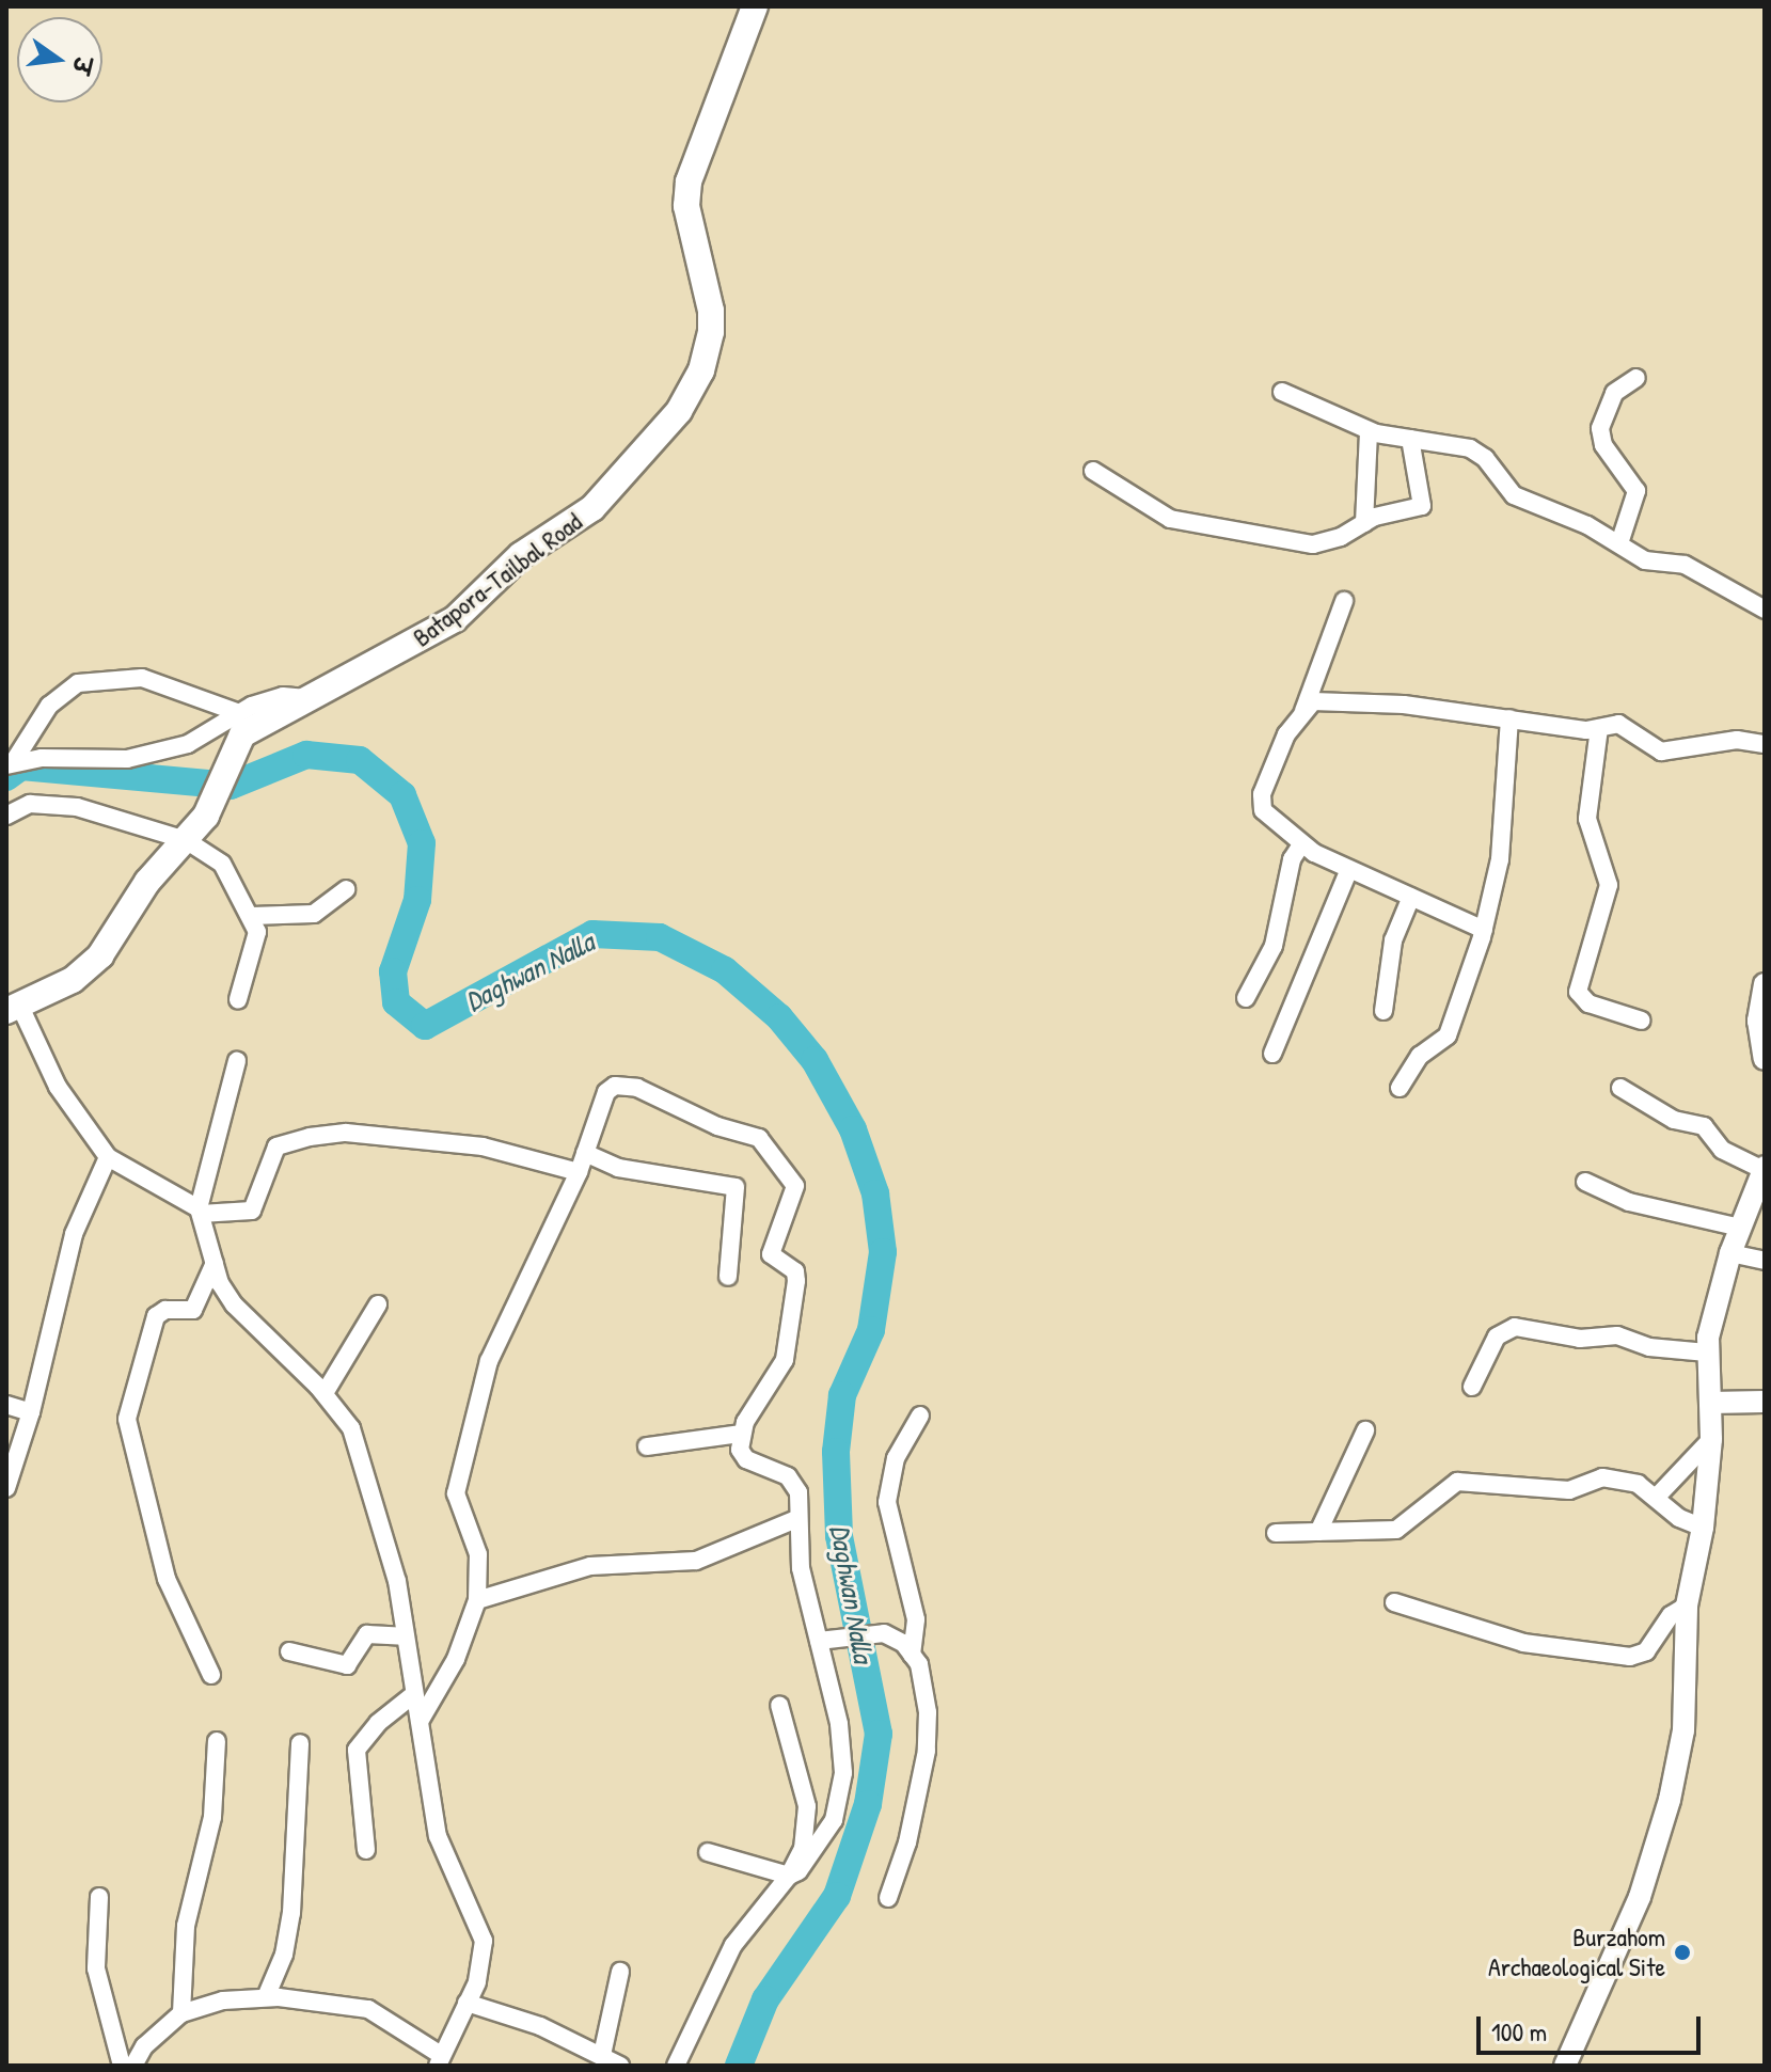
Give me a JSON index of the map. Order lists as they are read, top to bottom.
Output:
{
  "streets": {
    "main road": ["Batapora-Tailbal Road"]
  },
  "water": ["Daghwan Nalla"],
  "places": ["Burzahom Archaeological Site"],
  "scale_bar": "100 m",
  "north": "right"
}
